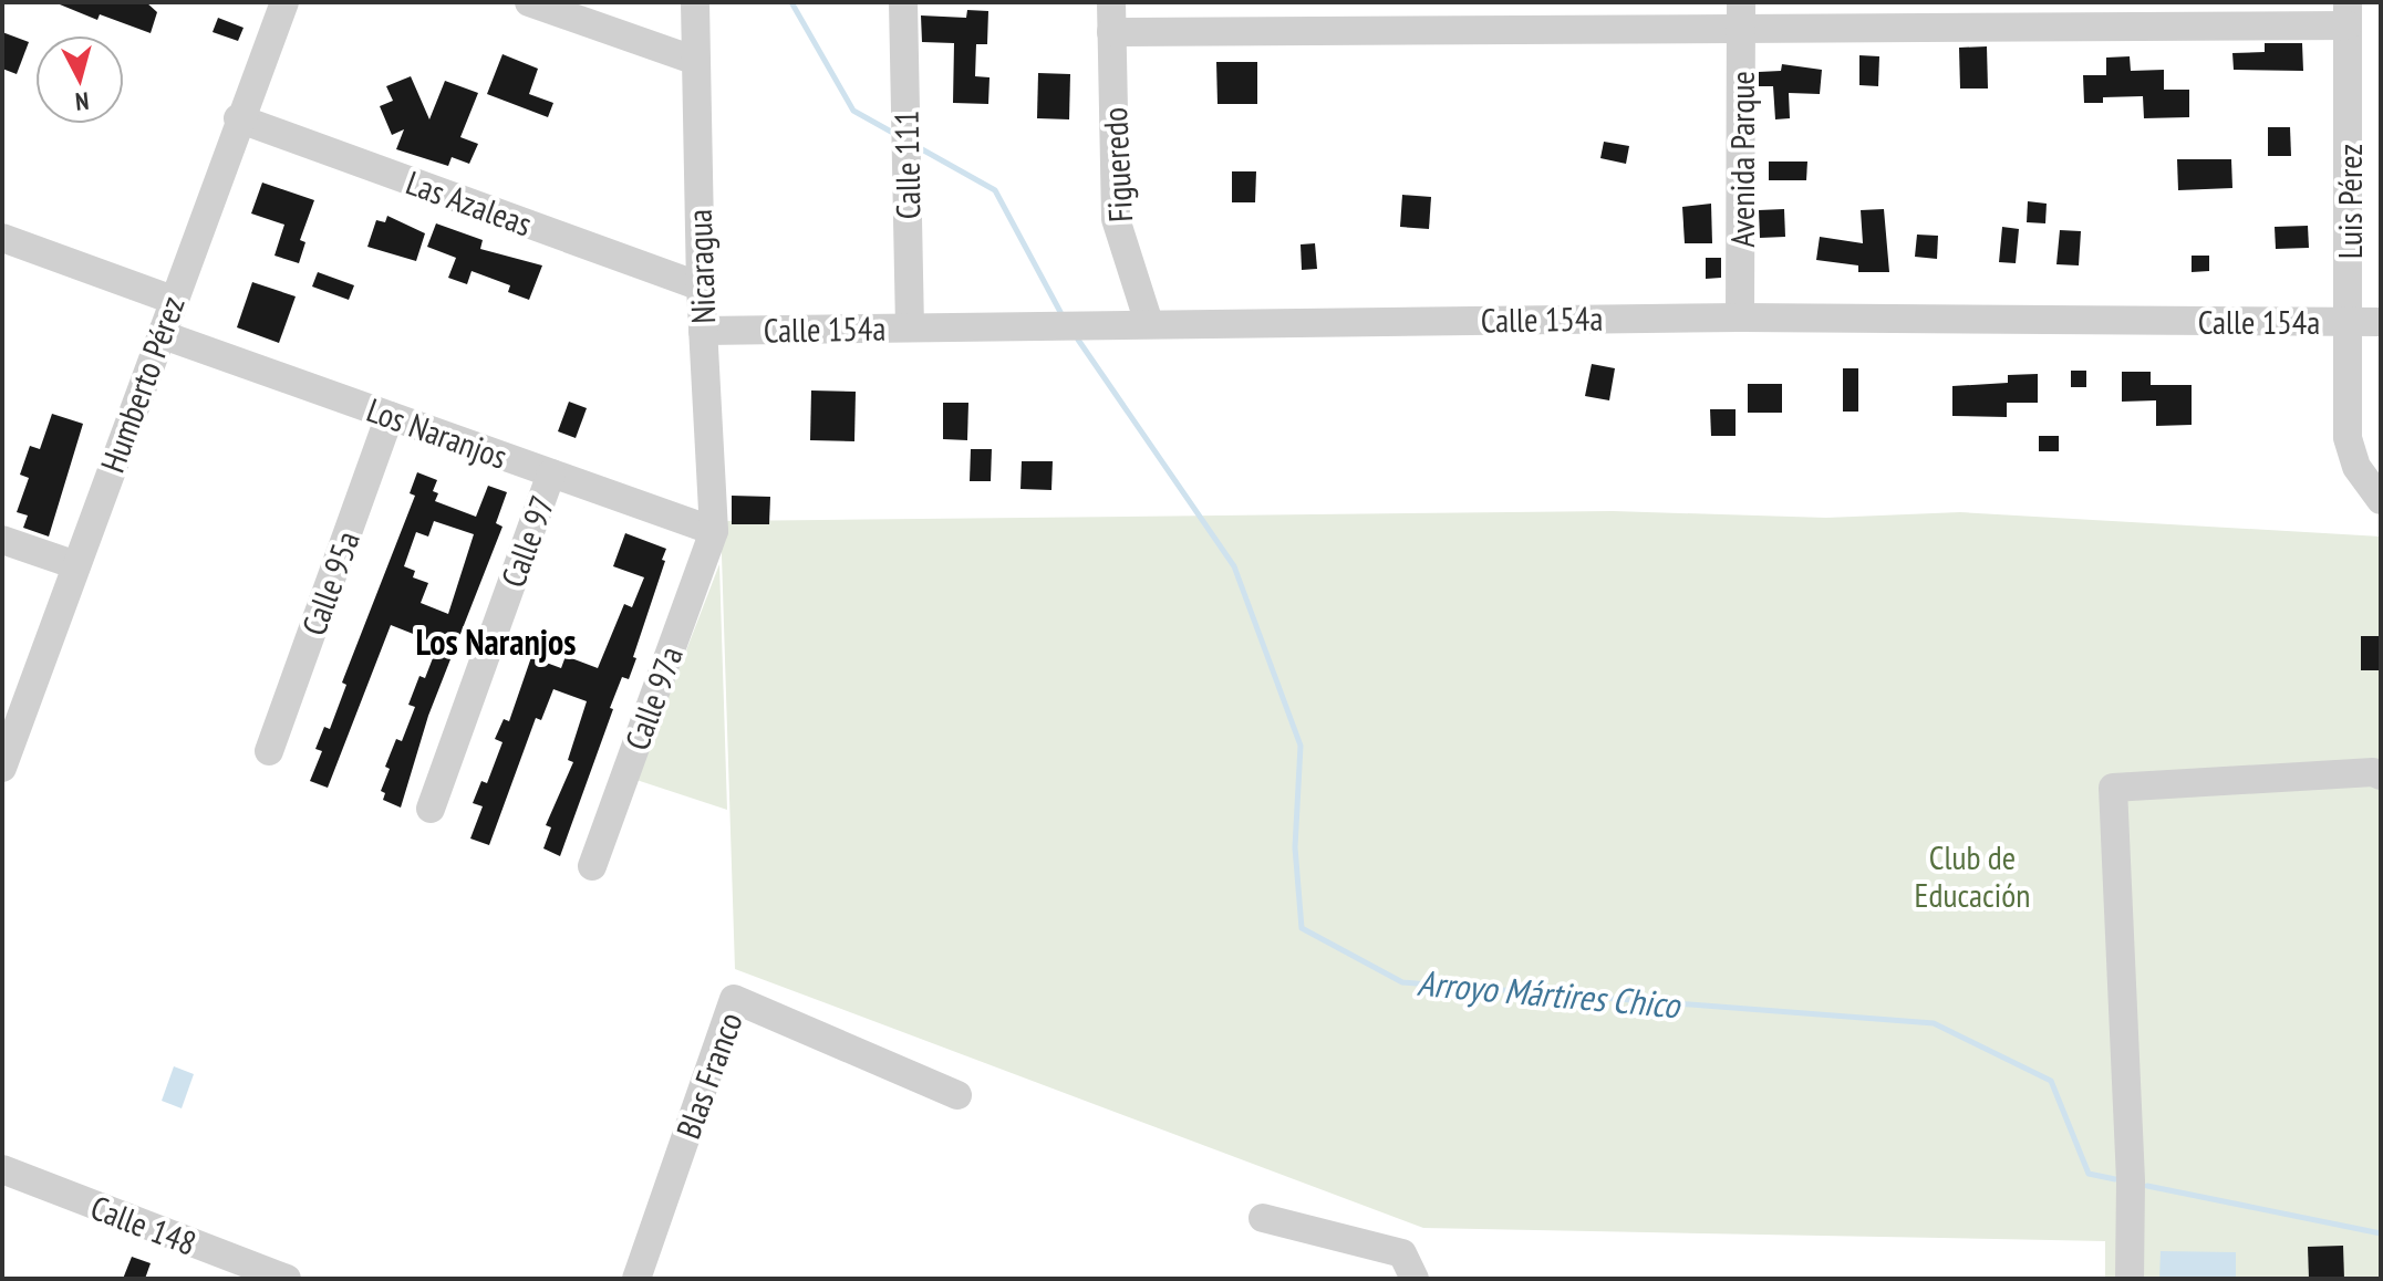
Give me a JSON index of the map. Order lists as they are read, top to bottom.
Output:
{
  "streets": {
    "street": [
      "Avenida Parque",
      "Calle 111",
      "Figueredo",
      "Luis Pérez",
      "Las Azaleas",
      "Nicaragua",
      "Calle 154a",
      "Humberto Pérez",
      "Los Naranjos",
      "Calle 97",
      "Calle 95a",
      "Calle 97a",
      "Blas Franco",
      "Calle 148"
    ]
  },
  "crossings": [
    ["Avenida Parque", "Calle 154a"],
    ["Calle 111", "Calle 154a"],
    ["Figueredo", "Calle 154a"],
    ["Luis Pérez", "Calle 154a"],
    ["Las Azaleas", "Nicaragua"],
    ["Las Azaleas", "Humberto Pérez"],
    ["Nicaragua", "Calle 154a"],
    ["Nicaragua", "Los Naranjos"],
    ["Nicaragua", "Calle 97a"],
    ["Humberto Pérez", "Los Naranjos"],
    ["Los Naranjos", "Calle 97"],
    ["Los Naranjos", "Calle 95a"],
    ["Los Naranjos", "Calle 97a"]
  ],
  "districts": ["Los Naranjos"],
  "water": ["Arroyo Mártires Chico"],
  "parks": ["Club de Educación"],
  "north": "bottom"
}
